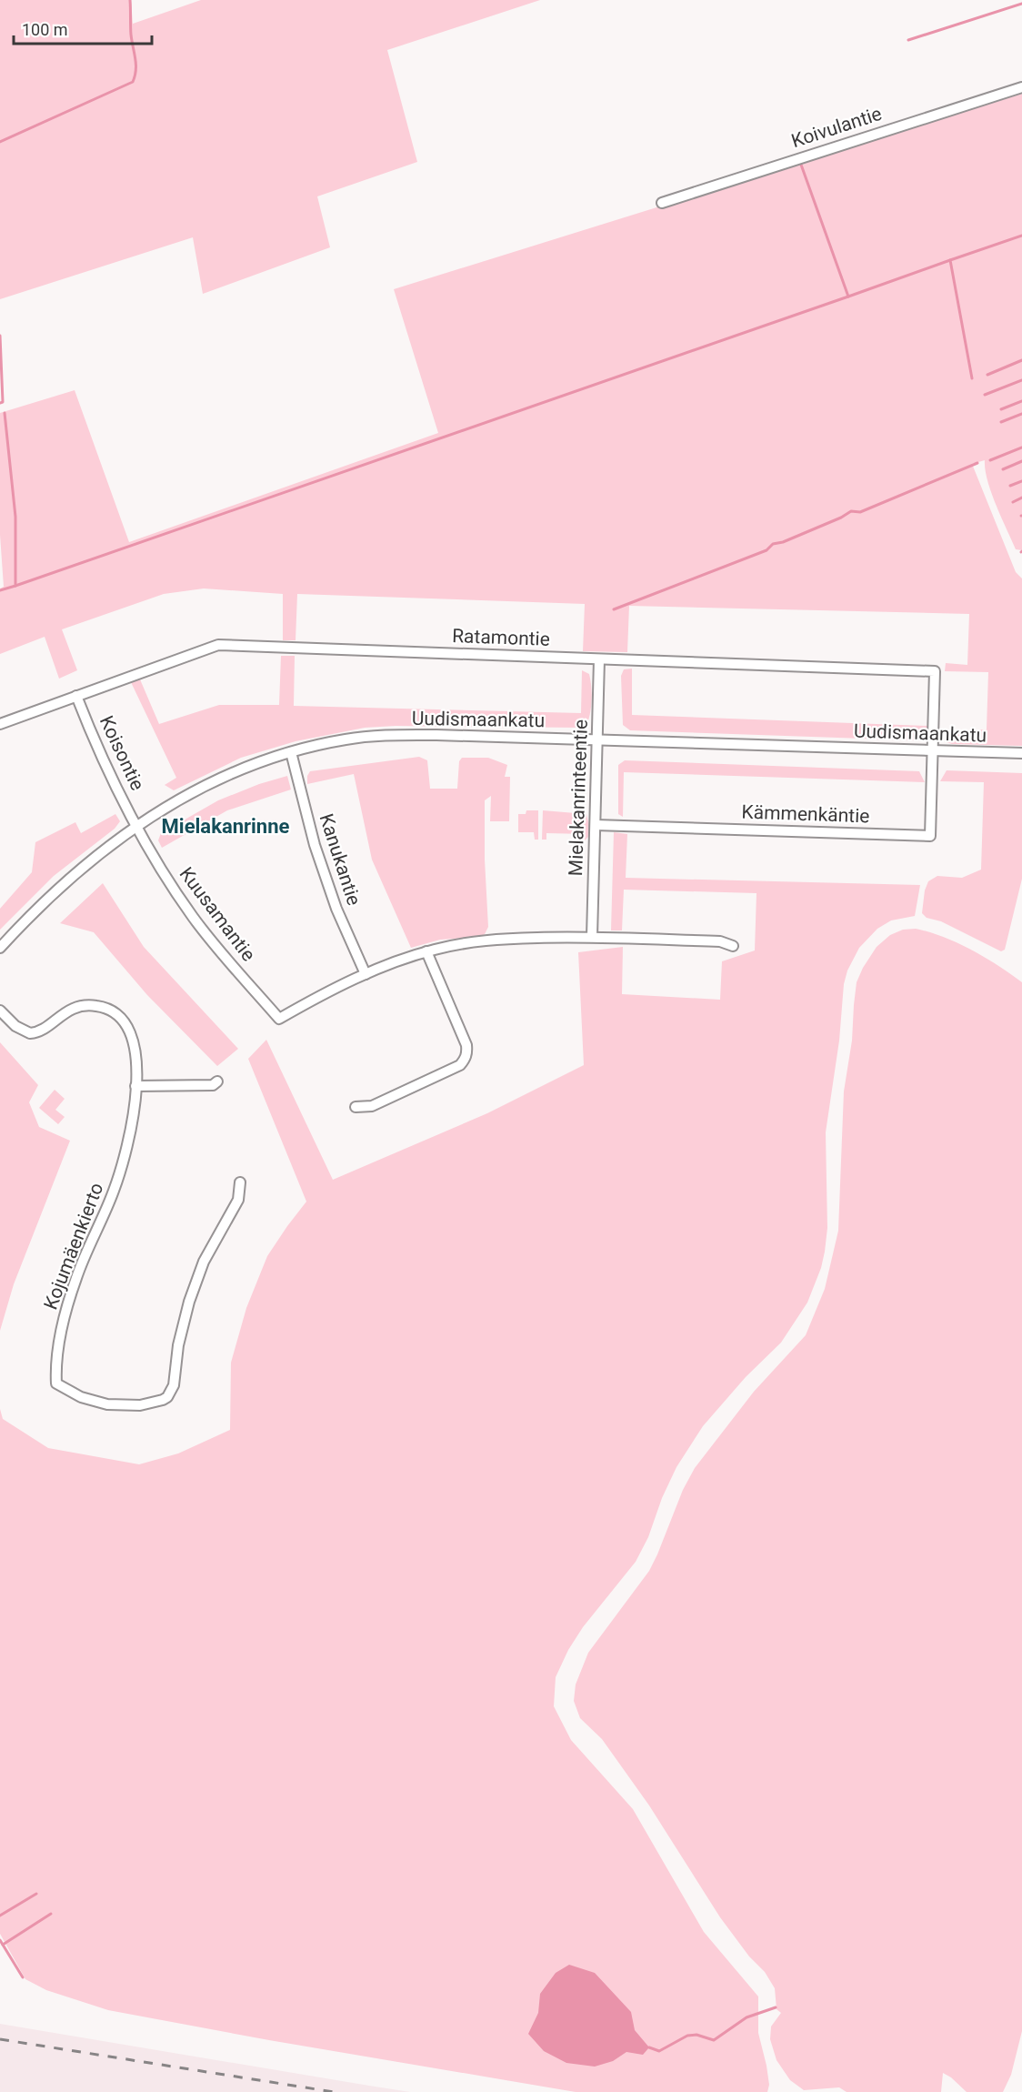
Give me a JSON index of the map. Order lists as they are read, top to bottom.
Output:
{
  "streets": {
    "street": [
      "Koivulantie",
      "Ratamontie",
      "Uudismaankatu",
      "Koisontie",
      "Mielakanrinteentie",
      "Kämmenkäntie",
      "Kanukantie",
      "Kuusamantie",
      "Kojumäenkierto"
    ]
  },
  "crossings": [
    ["Ratamontie", "Uudismaankatu"],
    ["Ratamontie", "Koisontie"],
    ["Ratamontie", "Mielakanrinteentie"],
    ["Ratamontie", "Kämmenkäntie"],
    ["Uudismaankatu", "Koisontie"],
    ["Uudismaankatu", "Mielakanrinteentie"],
    ["Uudismaankatu", "Kämmenkäntie"],
    ["Uudismaankatu", "Kanukantie"],
    ["Uudismaankatu", "Kuusamantie"],
    ["Koisontie", "Kuusamantie"],
    ["Mielakanrinteentie", "Kämmenkäntie"],
    ["Kanukantie", "Kuusamantie"]
  ],
  "districts": ["Mielakanrinne"],
  "scale_bar": "100 m"
}
